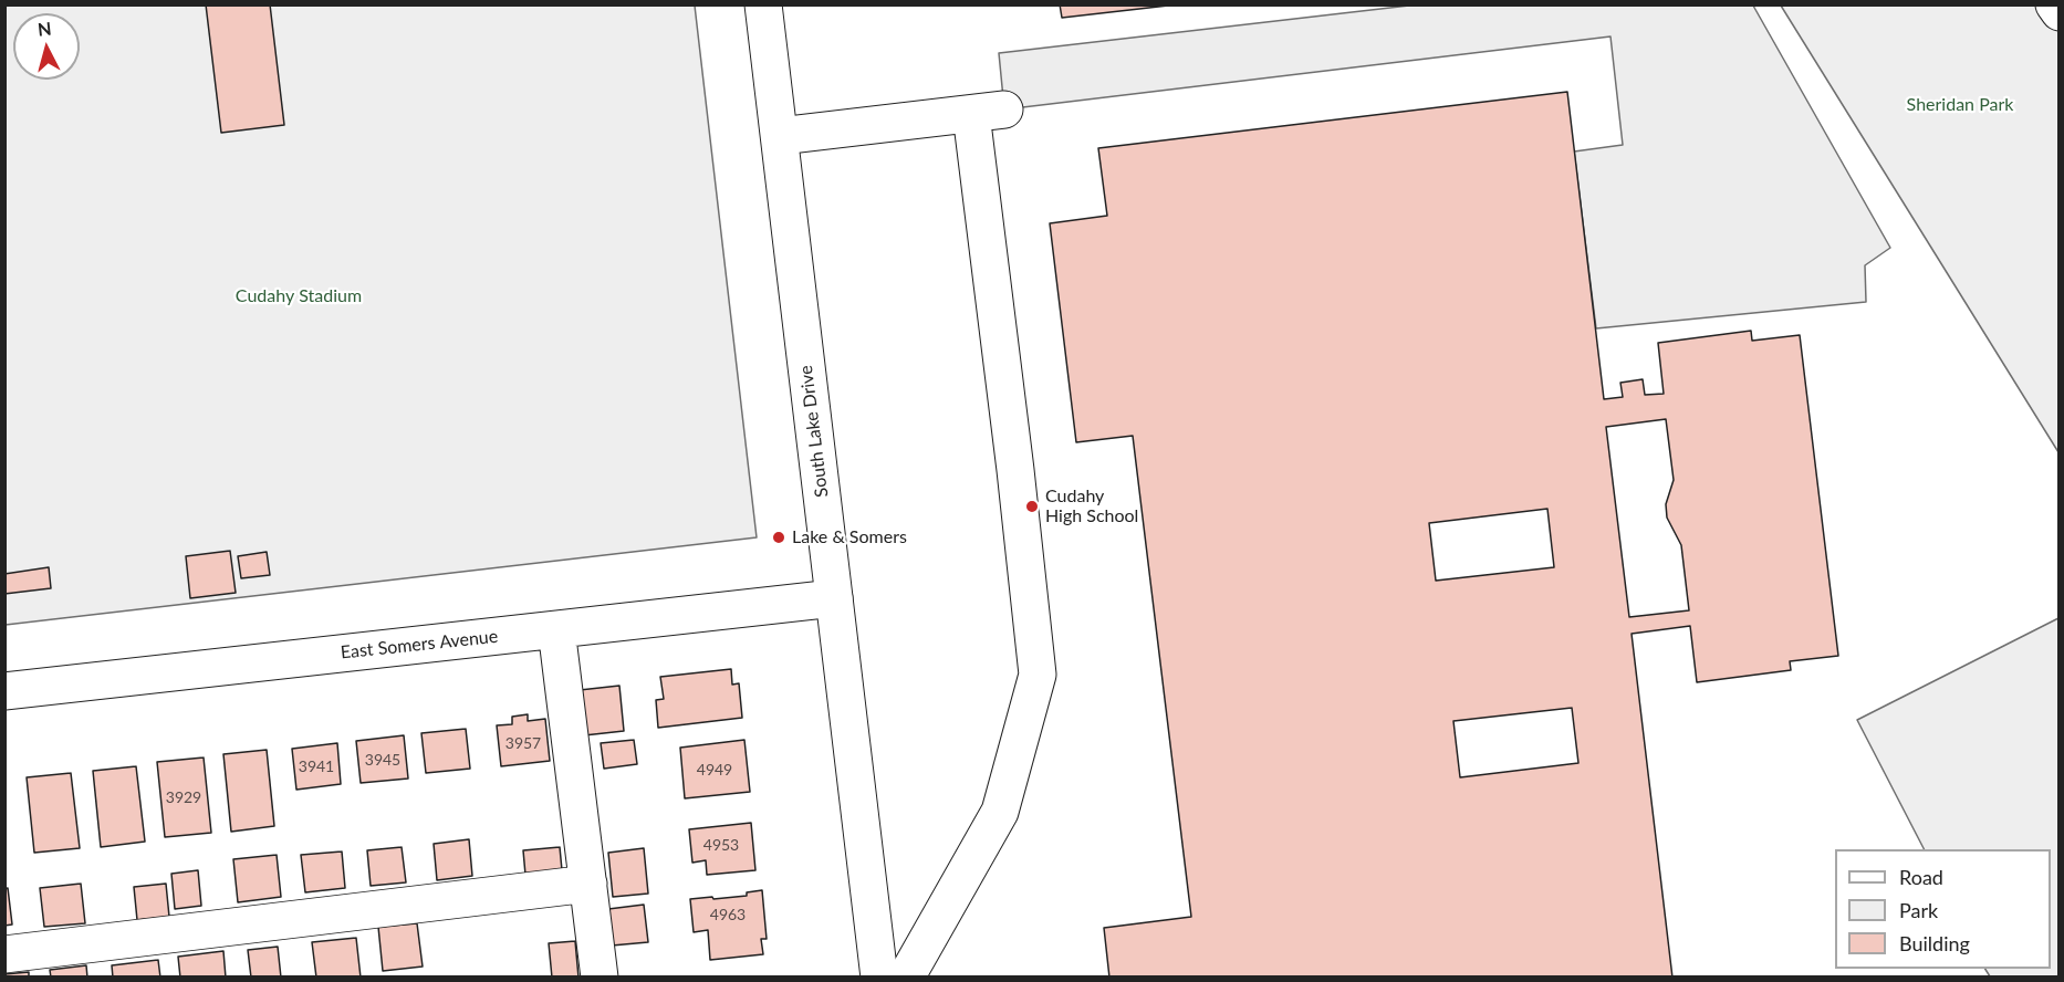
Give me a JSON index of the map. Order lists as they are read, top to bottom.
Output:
{
  "streets": {
    "main road": ["South Lake Drive", "East Somers Avenue"]
  },
  "crossings": [
    ["South Lake Drive", "East Somers Avenue"]
  ],
  "parks": ["Sheridan Park", "Cudahy Stadium"],
  "places": ["Cudahy High School", "Lake & Somers"],
  "house_numbers": [
    "3957",
    "3945",
    "3941",
    "4949",
    "3929",
    "4953",
    "4963"
  ],
  "legend": ["Road", "Park", "Building"],
  "north": "top"
}
